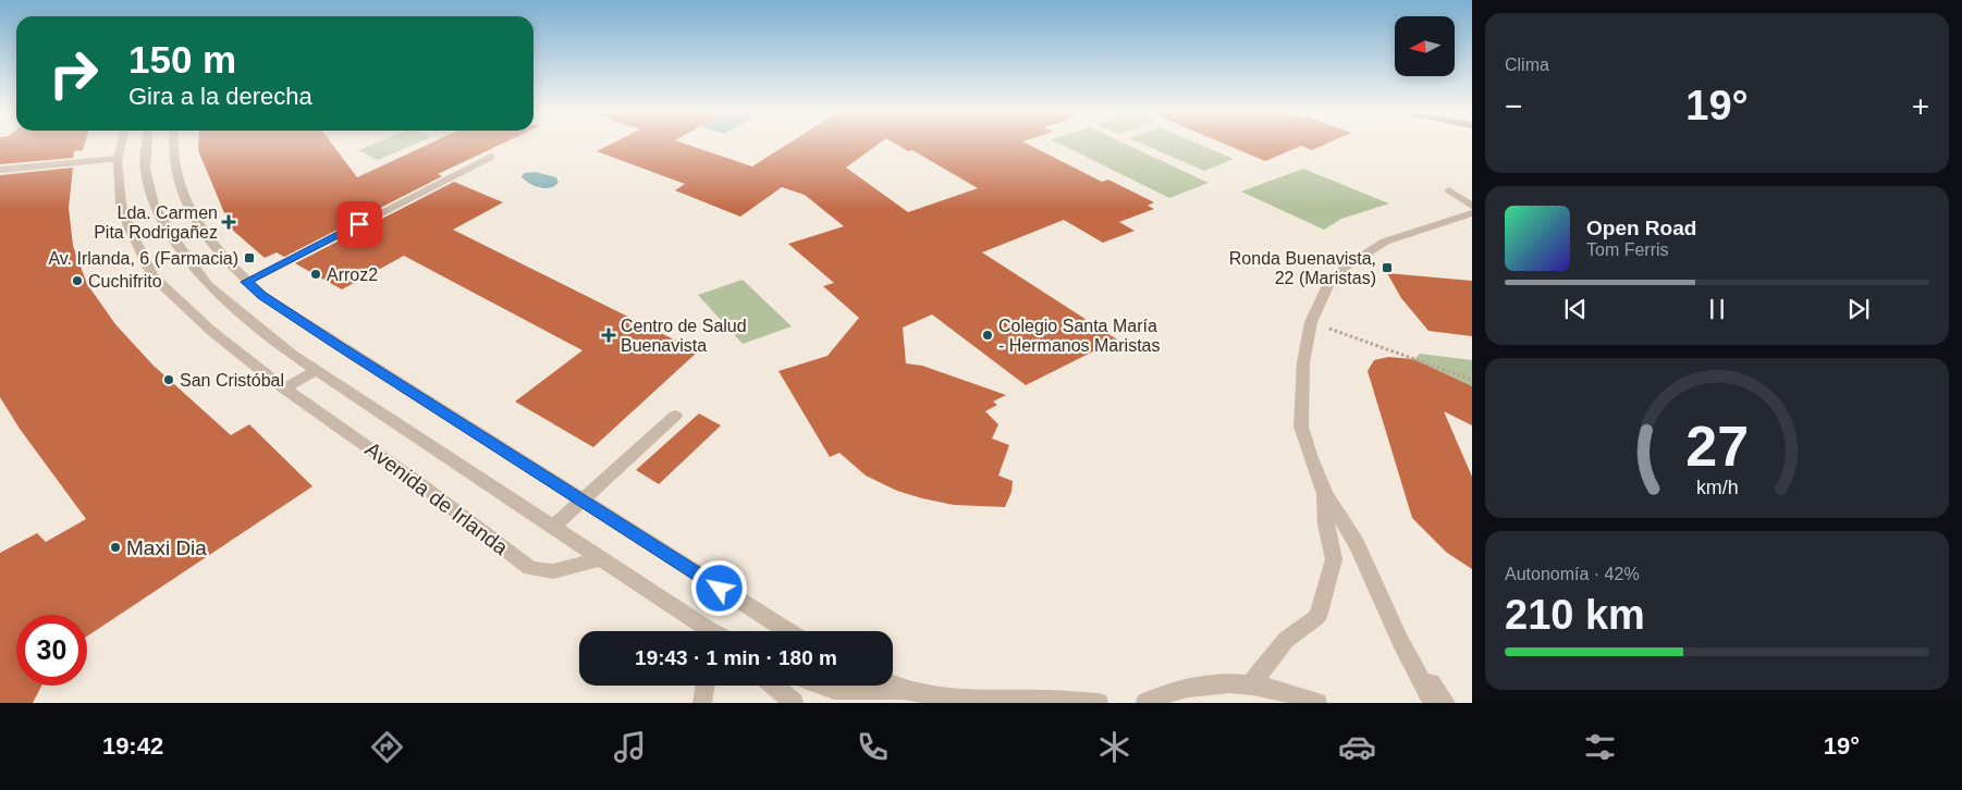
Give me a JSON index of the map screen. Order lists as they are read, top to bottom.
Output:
{
  "streets": {
    "street": ["Avenida de Irlanda"]
  },
  "places": {
    "health": ["Lda. Carmen Pita Rodrigañez", "Centro de Salud Buenavista"],
    "transit": ["Av. Irlanda, 6 (Farmacia)", "Ronda Buenavista, 22 (Maristas)"],
    "other": [
      "Arroz2",
      "Cuchifrito",
      "Colegio Santa María - Hermanos Maristas",
      "San Cristóbal",
      "Maxi Dia"
    ]
  },
  "north": "left",
  "page": {
    "tile": [
      "Clima",
      ["Autonomía · 42%", "210 km"]
    ],
    "turn": ["150 m", "Gira a la derecha"],
    "heat": ["−", "19°", "+"],
    "song": ["Open Road", "Tom Ferris"],
    "limit": "30",
    "trip": "19:43 · 1 min · 180 m",
    "tabs": ["19:42", "19°"],
    "gauge": ["27", "km/h"]
  }
}
